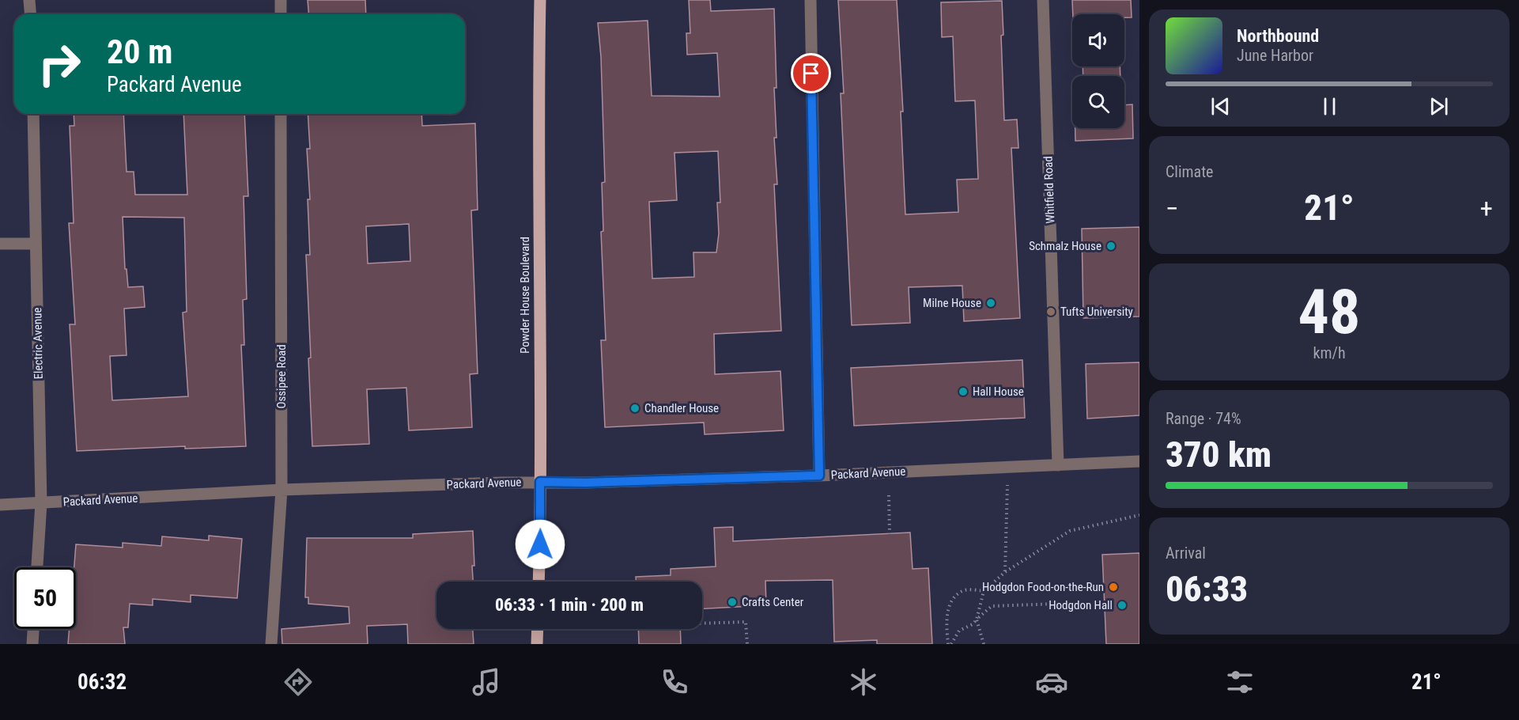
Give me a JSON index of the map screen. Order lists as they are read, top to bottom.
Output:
{
  "streets": {
    "main road": ["Powder House Boulevard"],
    "street": [
      "Whitfield Road",
      "Electric Avenue",
      "Ossipee Road",
      "Packard Avenue"
    ]
  },
  "crossings": [
    ["Whitfield Road", "Packard Avenue"],
    ["Powder House Boulevard", "Packard Avenue"],
    ["Electric Avenue", "Packard Avenue"],
    ["Ossipee Road", "Packard Avenue"]
  ],
  "places": [
    "Schmalz House",
    "Milne House",
    "Tufts University",
    "Hall House",
    "Chandler House",
    "Hodgdon Food-on-the-Run",
    "Crafts Center",
    "Hodgdon Hall"
  ],
  "page": {
    "turn": ["20 m", "Packard Avenue"],
    "song": ["Northbound", "June Harbor"],
    "tile": [
      "Climate",
      ["48", "km/h"],
      ["Range · 74%", "370 km"],
      ["Arrival", "06:33"]
    ],
    "heat": ["−", "21°", "+"],
    "limit": "50",
    "trip": "06:33 · 1 min · 200 m",
    "tabs": ["06:32", "21°"]
  }
}
